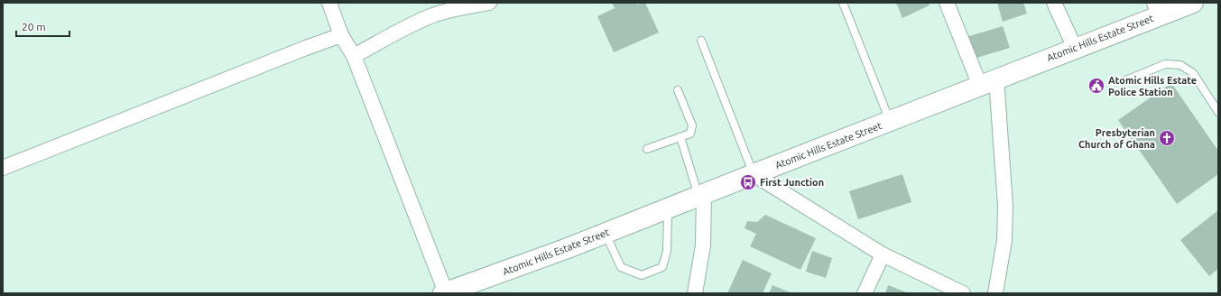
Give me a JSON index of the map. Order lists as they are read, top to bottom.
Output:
{
  "streets": {
    "street": ["Atomic Hills Estate Street"]
  },
  "places": {
    "public building": ["Atomic Hills Estate Police Station"],
    "church": ["Presbyterian Church of Ghana"],
    "bus stop": ["First Junction"]
  },
  "scale_bar": "20 m"
}
